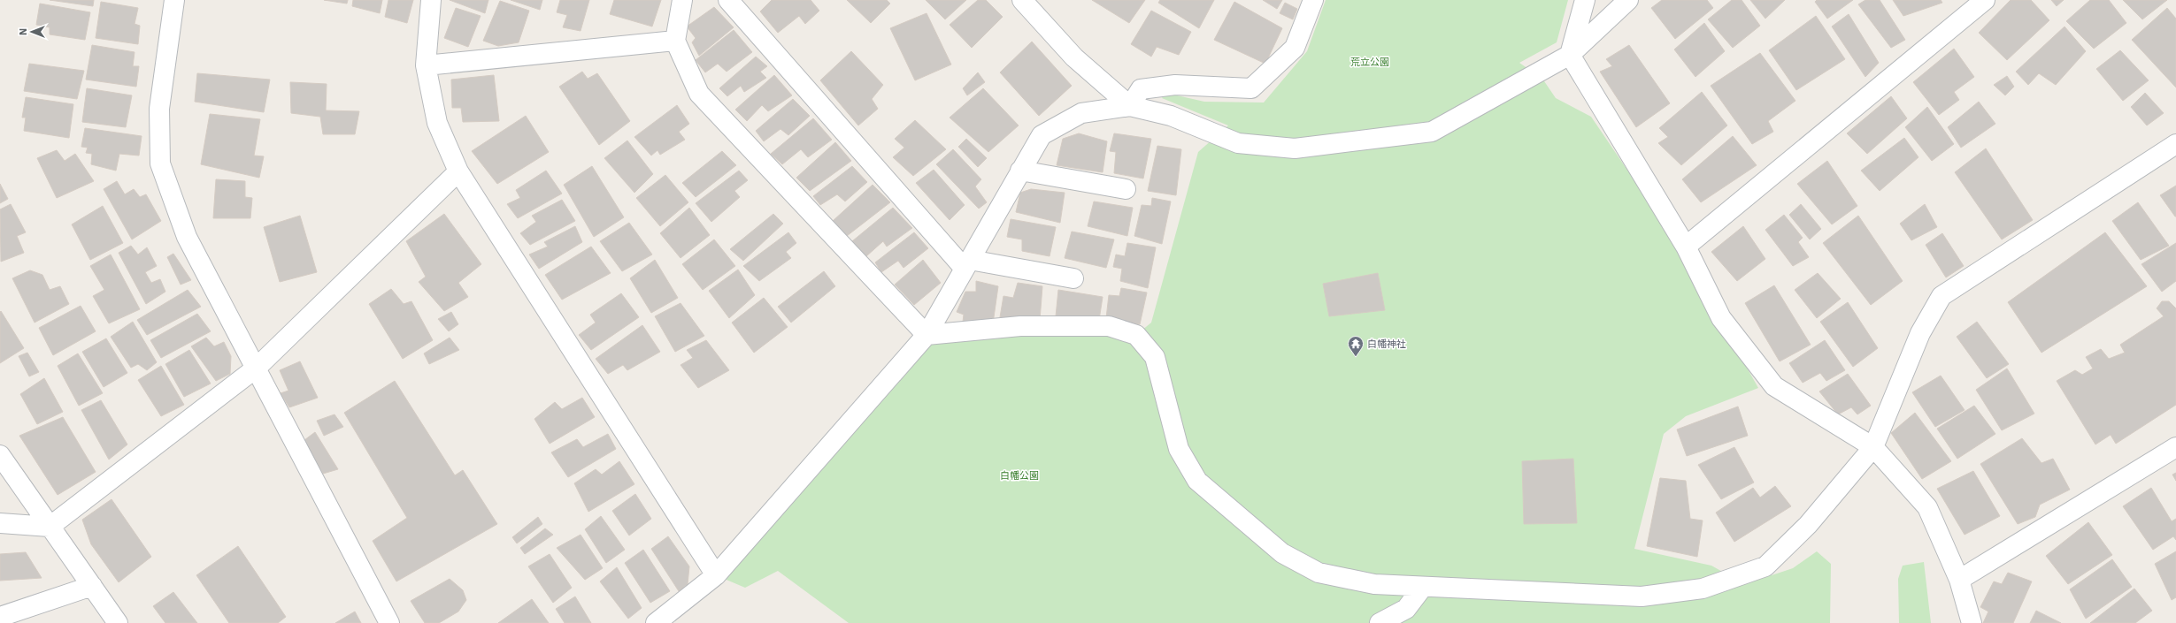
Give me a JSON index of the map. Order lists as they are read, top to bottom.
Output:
{
  "parks": ["荒立公園", "白幡公園"],
  "places": {
    "temple": ["白幡神社"]
  },
  "north": "left"
}
